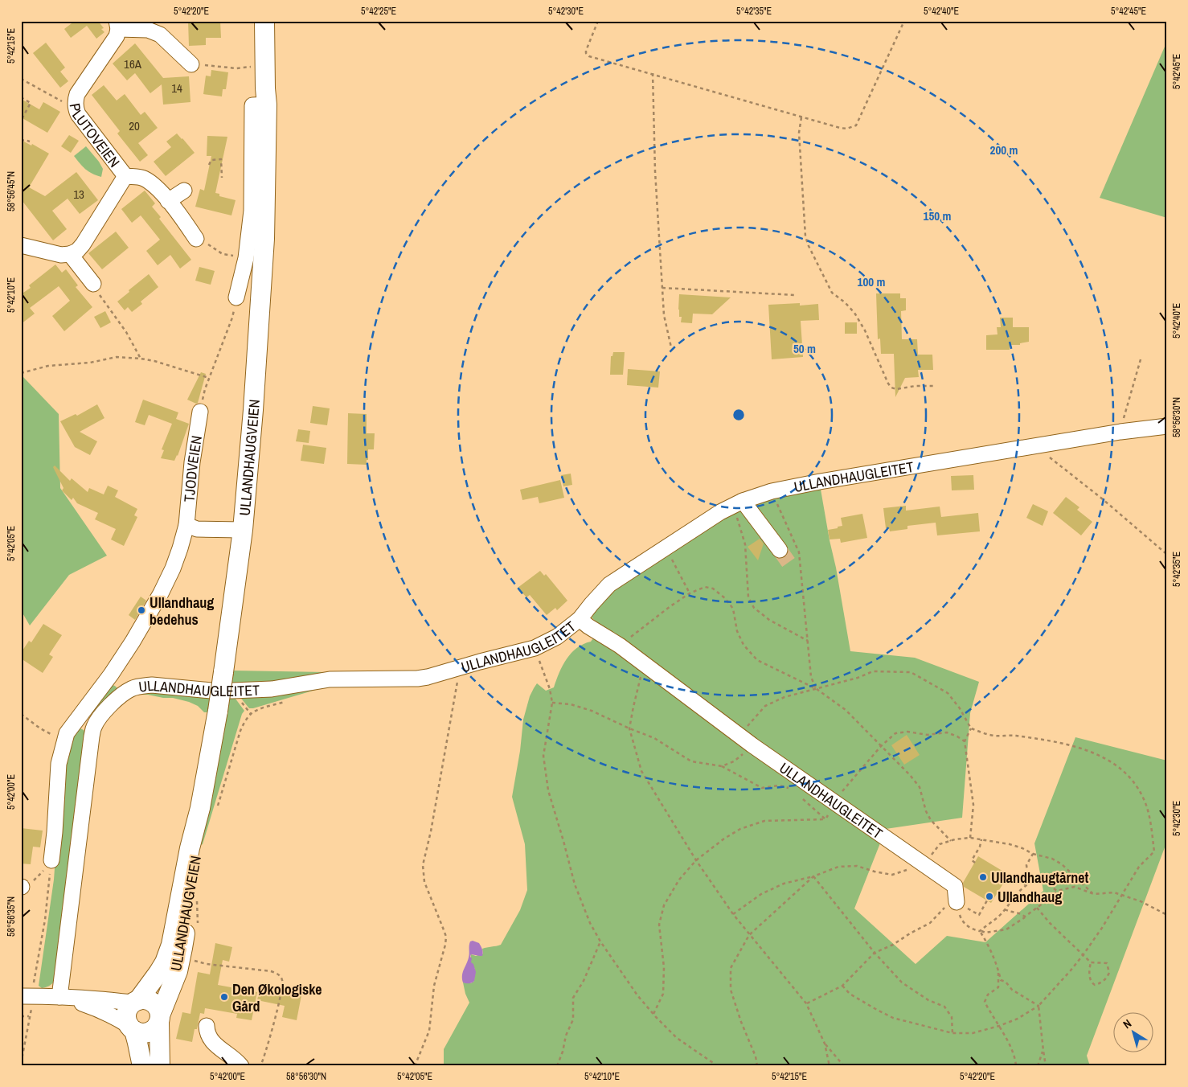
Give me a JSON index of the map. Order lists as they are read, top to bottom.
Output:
{
  "streets": {
    "main road": ["ULLANDHAUGVEIEN"],
    "street": ["PLUTOVEIEN", "TJODVEIEN", "ULLANDHAUGLEITET"]
  },
  "places": [
    "Ullandhaug bedehus",
    "Ullandhaugtårnet",
    "Ullandhaug",
    "Den Økologiske Gård"
  ],
  "house_numbers": [
    "16A",
    "14",
    "20",
    "13"
  ],
  "north": "top left",
  "coordinates": [
    "5°42'20\"E",
    "5°42'25\"E",
    "5°42'30\"E",
    "5°42'35\"E",
    "5°42'40\"E",
    "5°42'45\"E",
    "5°42'15\"E",
    "58°56'45\"N",
    "5°42'10\"E",
    "58°56'30\"N",
    "5°42'05\"E",
    "5°42'00\"E",
    "58°56'35\"N"
  ],
  "rings": [
    "200 m",
    "150 m",
    "100 m",
    "50 m"
  ]
}
